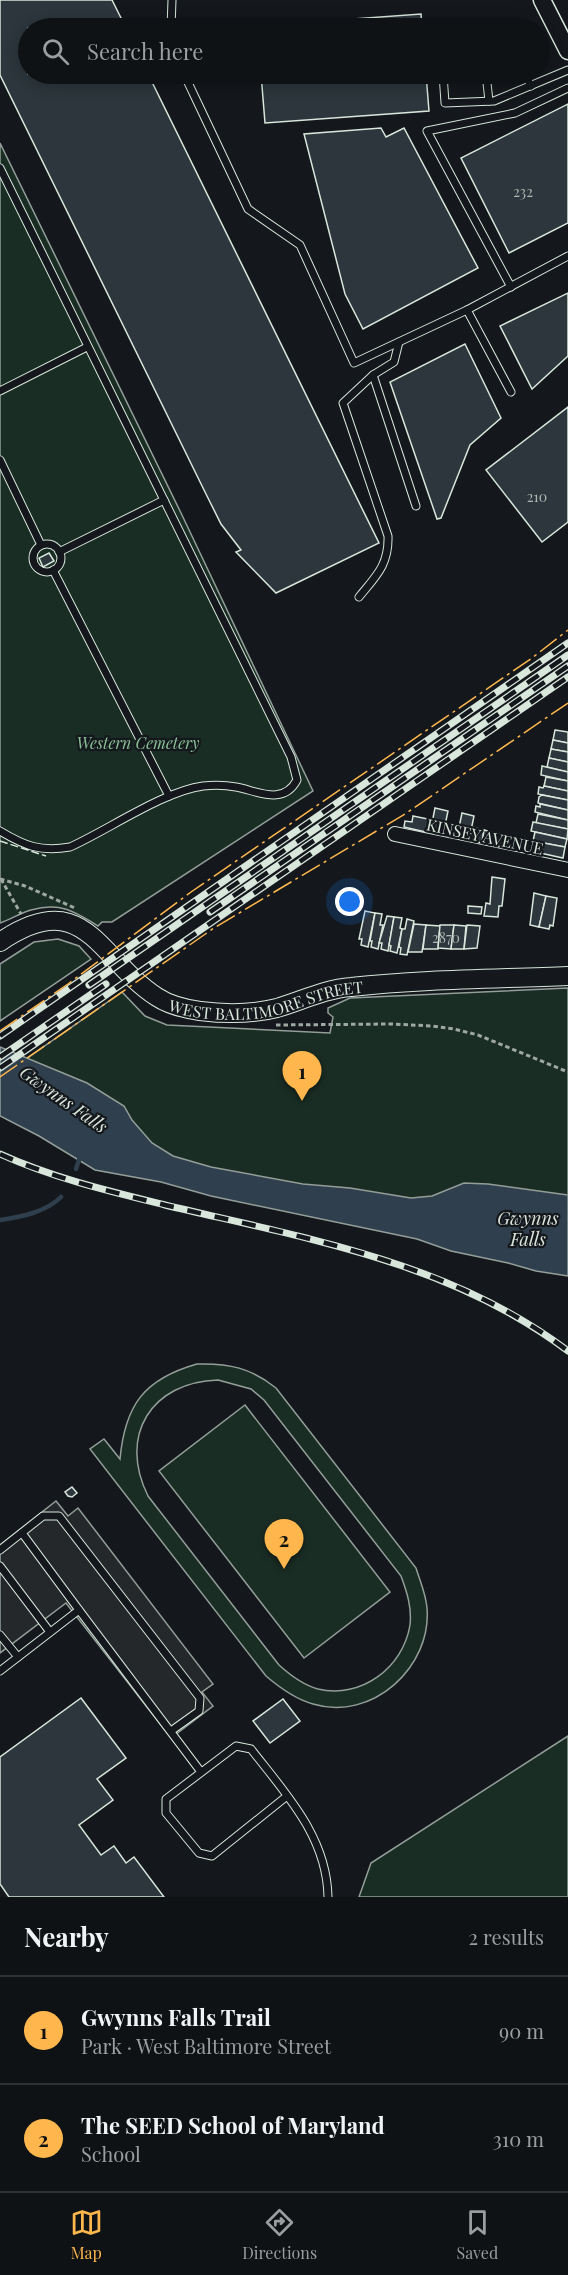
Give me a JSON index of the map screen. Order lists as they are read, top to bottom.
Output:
{
  "streets": {
    "main road": ["WEST BALTIMORE STREET"],
    "street": ["KINSEY AVENUE"]
  },
  "water": ["Gwynns Falls"],
  "parks": ["Western Cemetery"],
  "house_numbers": ["232", "210", "2870"],
  "page": {
    "search": "Search here",
    "pins": ["1", "2"],
    "heading": ["Nearby", "2 results"],
    "list": [
      {
        "mark": "1",
        "name": "Gwynns Falls Trail",
        "note": "Park · West Baltimore Street",
        "value": "90 m"
      },
      {
        "mark": "2",
        "name": "The SEED School of Maryland",
        "note": "School",
        "value": "310 m"
      }
    ],
    "nav": ["Map", "Directions", "Saved"]
  }
}
